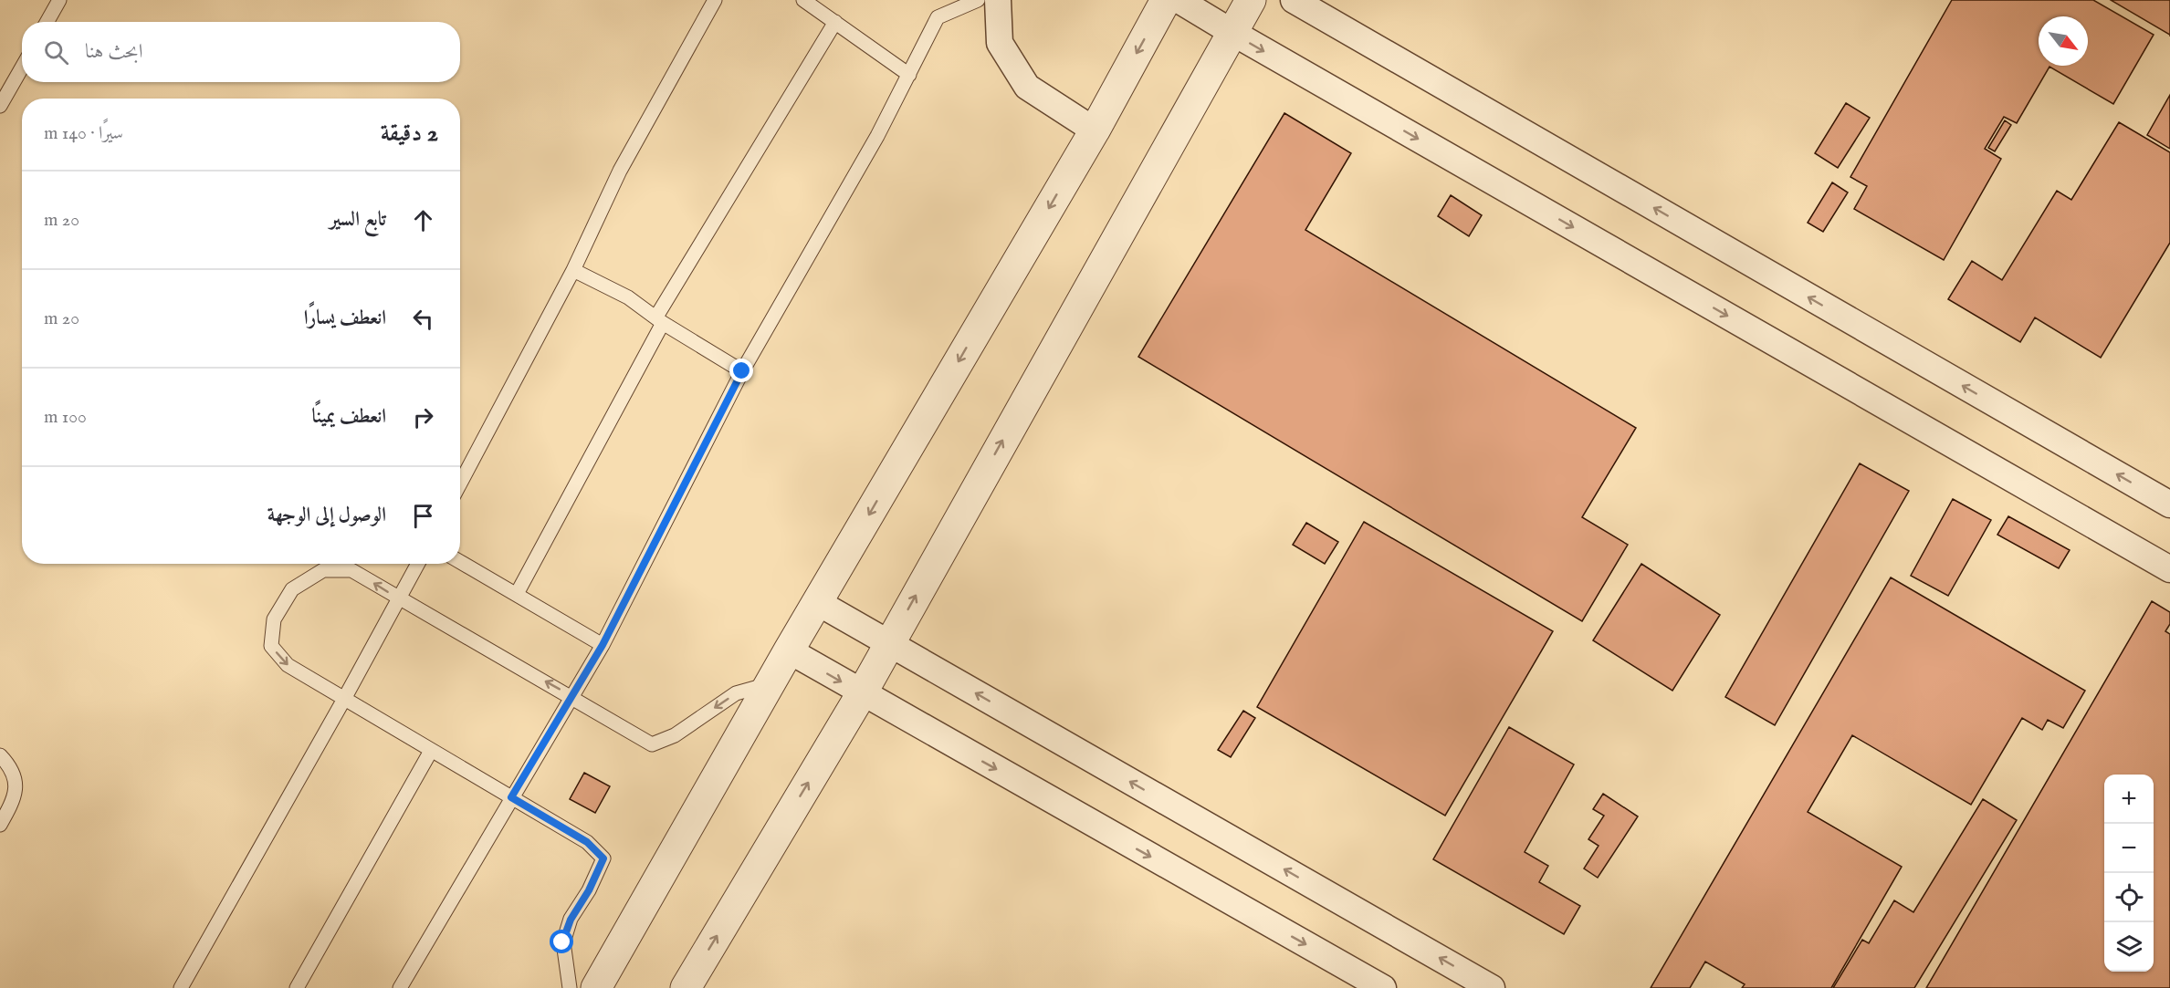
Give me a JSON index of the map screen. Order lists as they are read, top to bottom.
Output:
{
  "north": "bottom right",
  "page": {
    "search": "ابحث هنا",
    "heading": ["2 دقيقة", "سيرًا · 140 m"],
    "list": [
      ["تابع السير", "20 m"],
      ["انعطف يسارًا", "20 m"],
      ["انعطف يمينًا", "100 m"],
      "الوصول إلى الوجهة"
    ],
    "map_buttons": ["+", "−"]
  }
}
